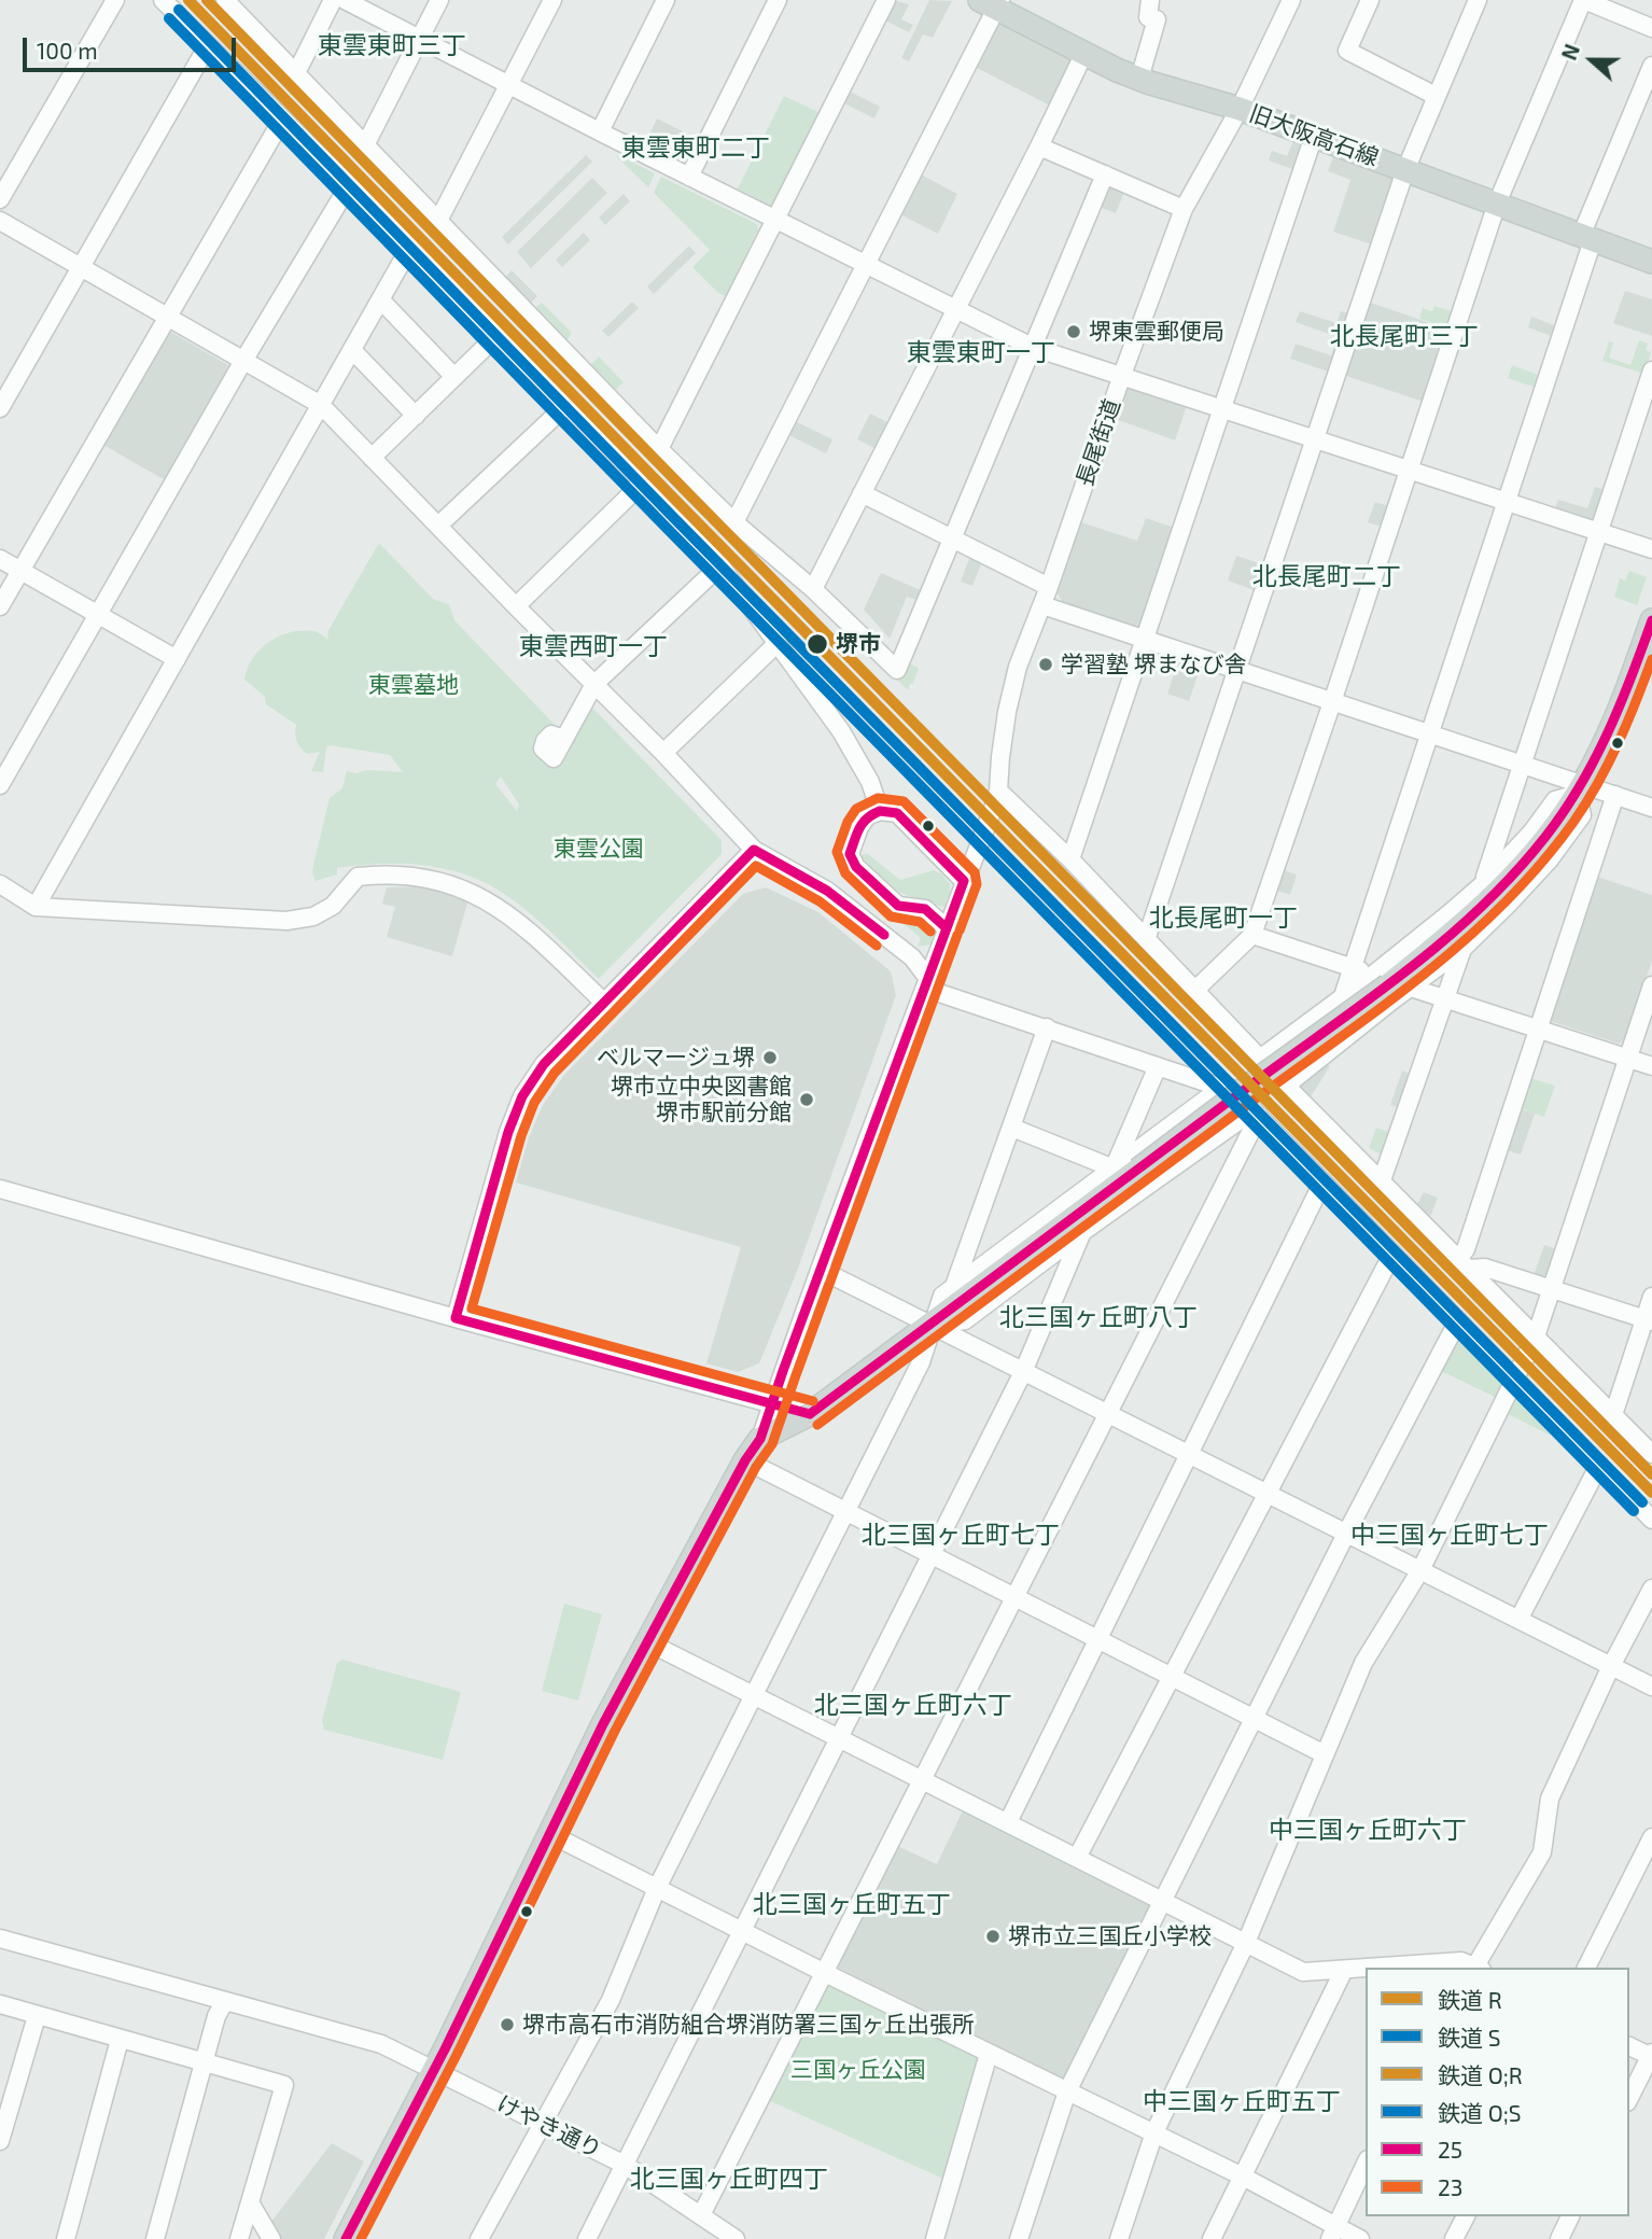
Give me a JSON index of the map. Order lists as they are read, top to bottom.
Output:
{
  "streets": {
    "main road": ["旧大阪高石線"],
    "street": ["長尾街道", "けやき通り"]
  },
  "crossings": [
    ["旧大阪高石線", "長尾街道"]
  ],
  "districts": [
    "東雲東町三丁",
    "東雲東町二丁",
    "北長尾町三丁",
    "東雲東町一丁",
    "北長尾町二丁",
    "東雲西町一丁",
    "北長尾町一丁",
    "北三国ヶ丘町八丁",
    "北三国ヶ丘町七丁",
    "中三国ヶ丘町七丁",
    "北三国ヶ丘町六丁",
    "中三国ヶ丘町六丁",
    "北三国ヶ丘町五丁",
    "中三国ヶ丘町五丁",
    "北三国ヶ丘町四丁"
  ],
  "parks": ["東雲墓地", "東雲公園", "三国ヶ丘公園"],
  "places": [
    "堺東雲郵便局",
    "堺市",
    "学習塾 堺まなび舎",
    "ベルマージュ堺",
    "堺市立中央図書館 堺市駅前分館",
    "堺市立三国丘小学校",
    "堺市高石市消防組合堺消防署三国ヶ丘出張所"
  ],
  "lines": [
    "rail line R",
    "rail line O;R",
    "rail line S",
    "rail line O;S",
    "transit line 25",
    "transit line 23"
  ],
  "legend": [
    "鉄道 R",
    "鉄道 S",
    "鉄道 O;R",
    "鉄道 O;S",
    "25",
    "23"
  ],
  "scale_bar": "100 m",
  "north": "left"
}
